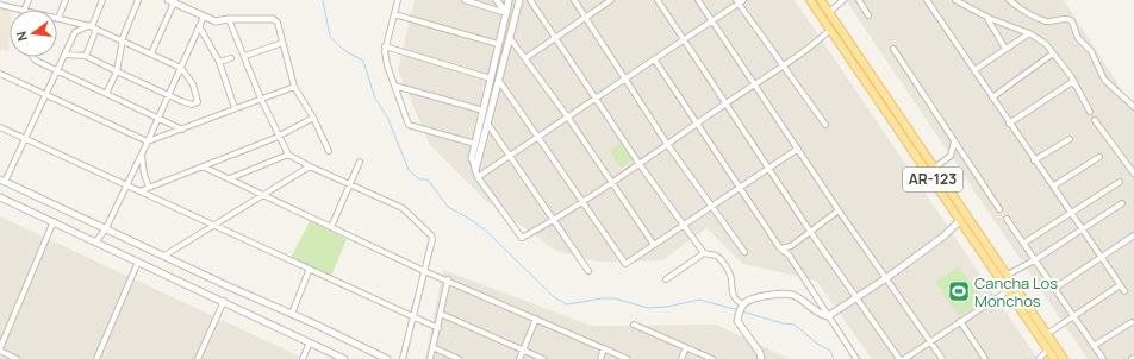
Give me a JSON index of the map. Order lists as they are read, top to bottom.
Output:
{
  "streets": {
    "main road": ["AR-123"]
  },
  "places": {
    "sports": ["Cancha Los Monchos"]
  },
  "north": "left"
}
